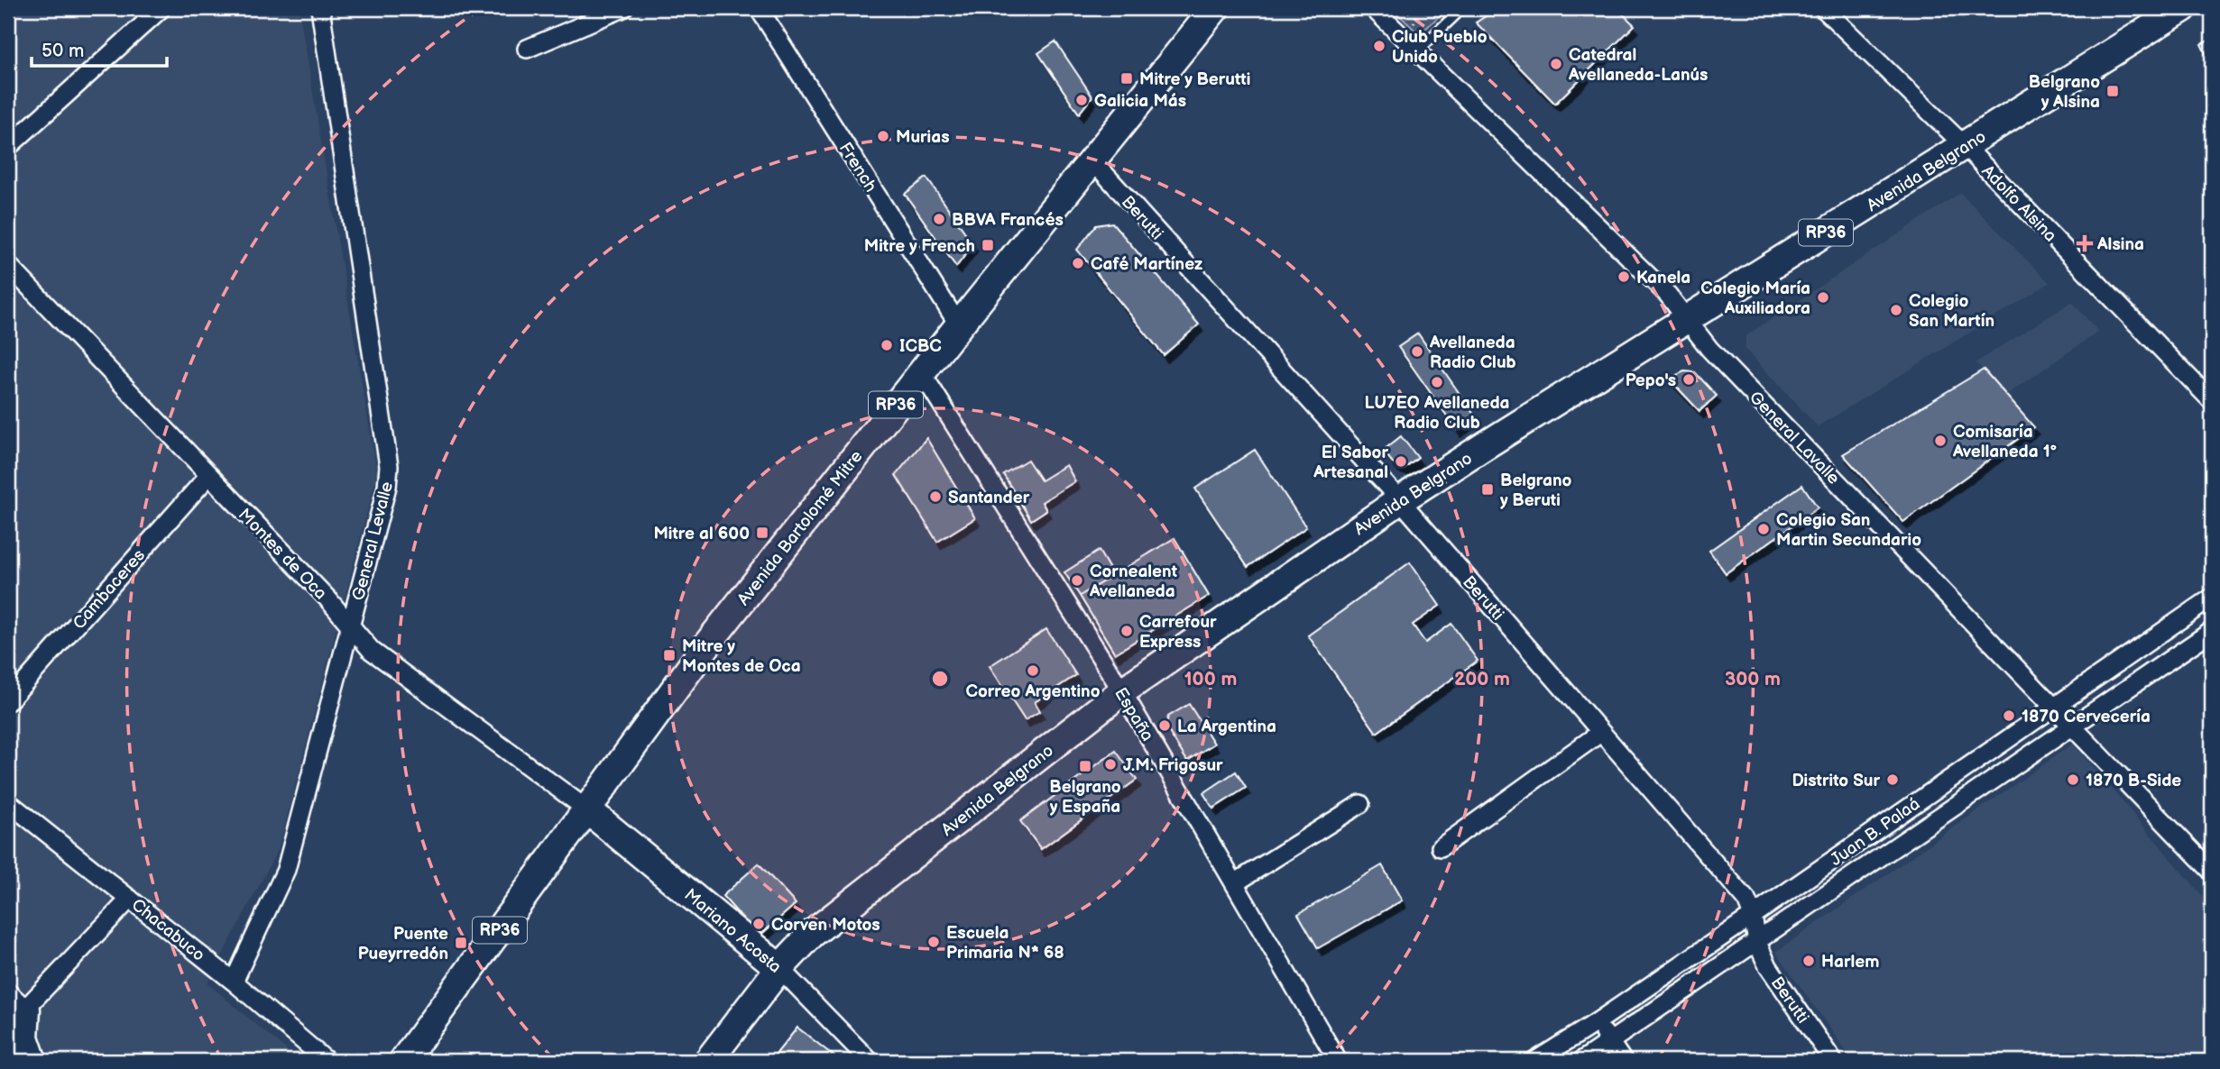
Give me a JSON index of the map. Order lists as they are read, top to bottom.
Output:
{
  "streets": {
    "main road": [
      "Avenida Belgrano",
      "RP36",
      "Avenida Bartolomé Mitre",
      "Mariano Acosta"
    ],
    "street": [
      "French",
      "Adolfo Alsina",
      "Berutti",
      "General Lavalle",
      "General Levalle",
      "Montes de Oca",
      "Cambaceres",
      "España",
      "Juan B. Palaá",
      "Chacabuco"
    ]
  },
  "crossings": [
    ["French", "Avenida Bartolomé Mitre"],
    ["Avenida Belgrano", "Adolfo Alsina"],
    ["Avenida Belgrano", "Berutti"],
    ["Avenida Belgrano", "General Lavalle"],
    ["Avenida Belgrano", "España"],
    ["Avenida Belgrano", "Mariano Acosta"],
    ["Berutti", "Avenida Bartolomé Mitre"],
    ["Berutti", "Juan B. Palaá"],
    ["General Lavalle", "Juan B. Palaá"],
    ["Avenida Bartolomé Mitre", "Montes de Oca"],
    ["Avenida Bartolomé Mitre", "España"],
    ["Avenida Bartolomé Mitre", "Mariano Acosta"],
    ["General Levalle", "Montes de Oca"],
    ["General Levalle", "Chacabuco"],
    ["Montes de Oca", "Cambaceres"],
    ["Montes de Oca", "Mariano Acosta"]
  ],
  "places": {
    "other": [
      "Club Pueblo Unido",
      "Catedral Avellaneda-Lanús",
      "Galicia Más",
      "Murias",
      "BBVA Francés",
      "Café Martínez",
      "Kanela",
      "Colegio María Auxiliadora",
      "Colegio San Martín",
      "ICBC",
      "Avellaneda Radio Club",
      "Pepo's",
      "LU7EO Avellaneda Radio Club",
      "Comisaría Avellaneda 1°",
      "El Sabor Artesanal",
      "Santander",
      "Colegio San Martin Secundario",
      "Cornealent Avellaneda",
      "Carrefour Express",
      "Correo Argentino",
      "1870 Cervecería",
      "La Argentina",
      "J.M. Frigosur",
      "Distrito Sur",
      "1870 B-Side",
      "Corven Motos",
      "Escuela Primaria N* 68",
      "Harlem"
    ],
    "transit": [
      "Mitre y Berutti",
      "Belgrano y Alsina",
      "Mitre y French",
      "Belgrano y Beruti",
      "Mitre al 600",
      "Mitre y Montes de Oca",
      "Belgrano y España",
      "Puente Pueyrredón"
    ],
    "health": ["Alsina"]
  },
  "scale_bar": "50 m",
  "rings": ["100 m", "200 m", "300 m"]
}
